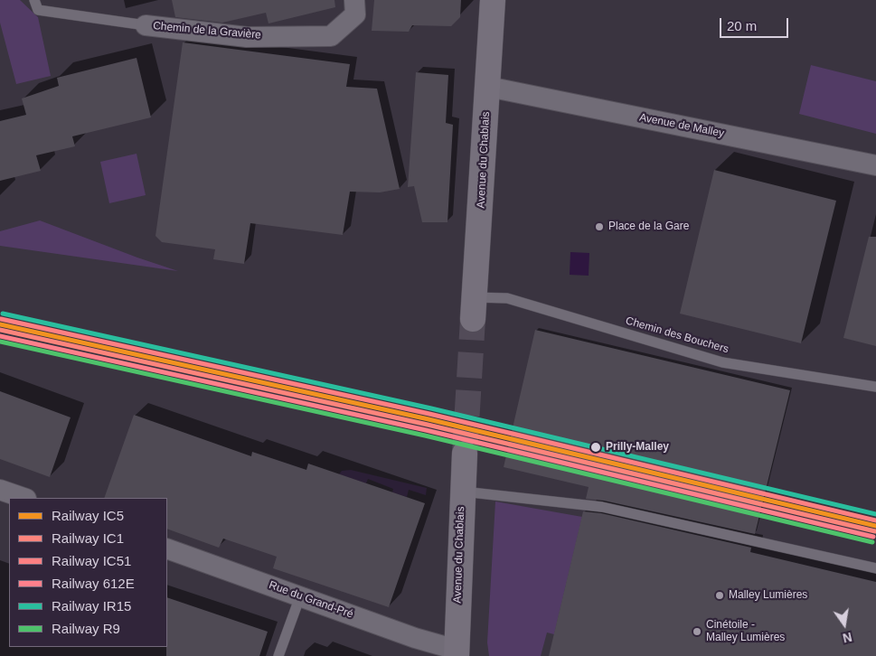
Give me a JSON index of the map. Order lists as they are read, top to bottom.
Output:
{
  "streets": {
    "main road": ["Avenue du Chablais"],
    "street": ["Chemin de la Gravière", "Avenue de Malley", "Rue du Grand-Pré"],
    "lane": ["Chemin des Bouchers"]
  },
  "crossings": [
    ["Avenue de Malley", "Avenue du Chablais"],
    ["Avenue du Chablais", "Chemin des Bouchers"],
    ["Avenue du Chablais", "Rue du Grand-Pré"]
  ],
  "places": [
    "Place de la Gare",
    "Prilly-Malley",
    "Malley Lumières",
    "Cinétoile - Malley Lumières"
  ],
  "lines": [
    "rail line IR15",
    "rail line IC51",
    "rail line IC5",
    "rail line IC1",
    "rail line 612E",
    "rail line R9"
  ],
  "legend": [
    "Railway IC5",
    "Railway IC1",
    "Railway IC51",
    "Railway 612E",
    "Railway IR15",
    "Railway R9"
  ],
  "scale_bar": "20 m",
  "north": "bottom"
}
